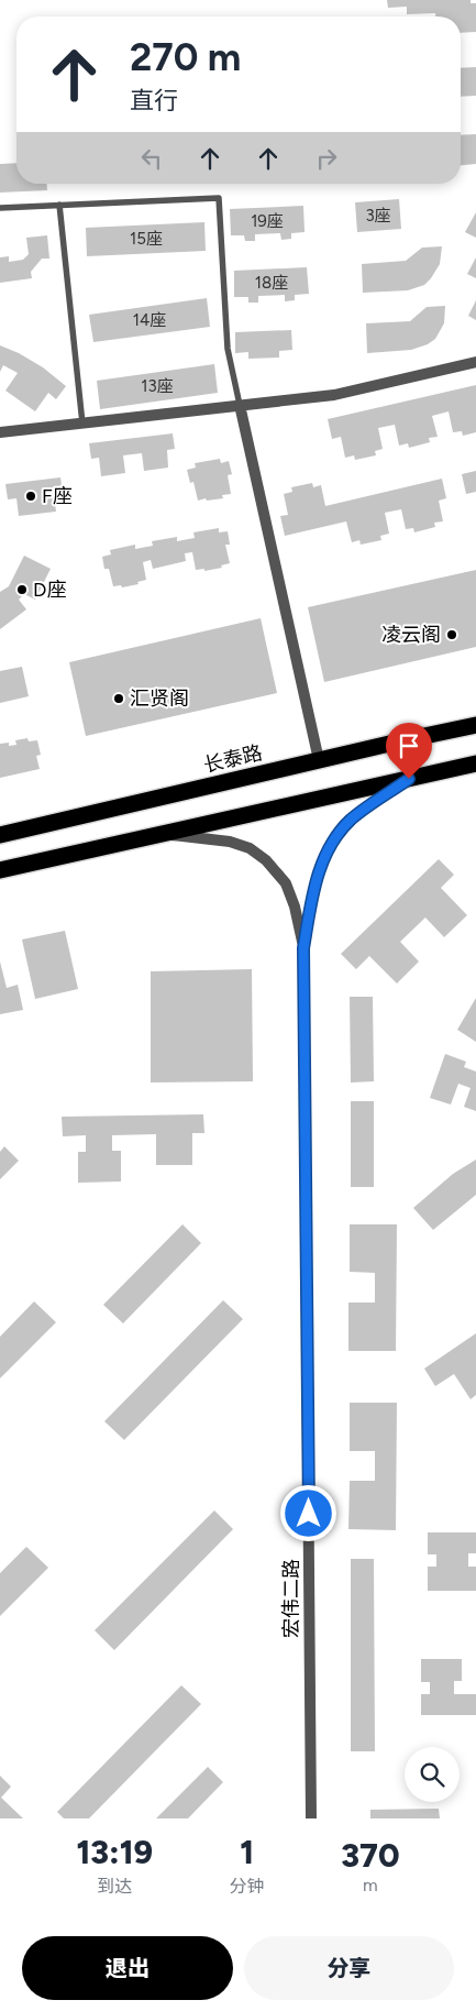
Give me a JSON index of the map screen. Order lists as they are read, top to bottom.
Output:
{
  "streets": {
    "highway": ["长泰路"],
    "street": ["宏伟二路"]
  },
  "places": [
    "F座",
    "D座",
    "凌云阁",
    "汇贤阁"
  ],
  "house_numbers": [
    "3座",
    "19座",
    "15座",
    "18座",
    "14座",
    "13座"
  ],
  "page": {
    "turn": ["270 m", "直行"],
    "eta": [
      "13:19",
      "到达",
      "1",
      "分钟",
      "370",
      "m"
    ],
    "buttons": ["退出", "分享"]
  }
}
